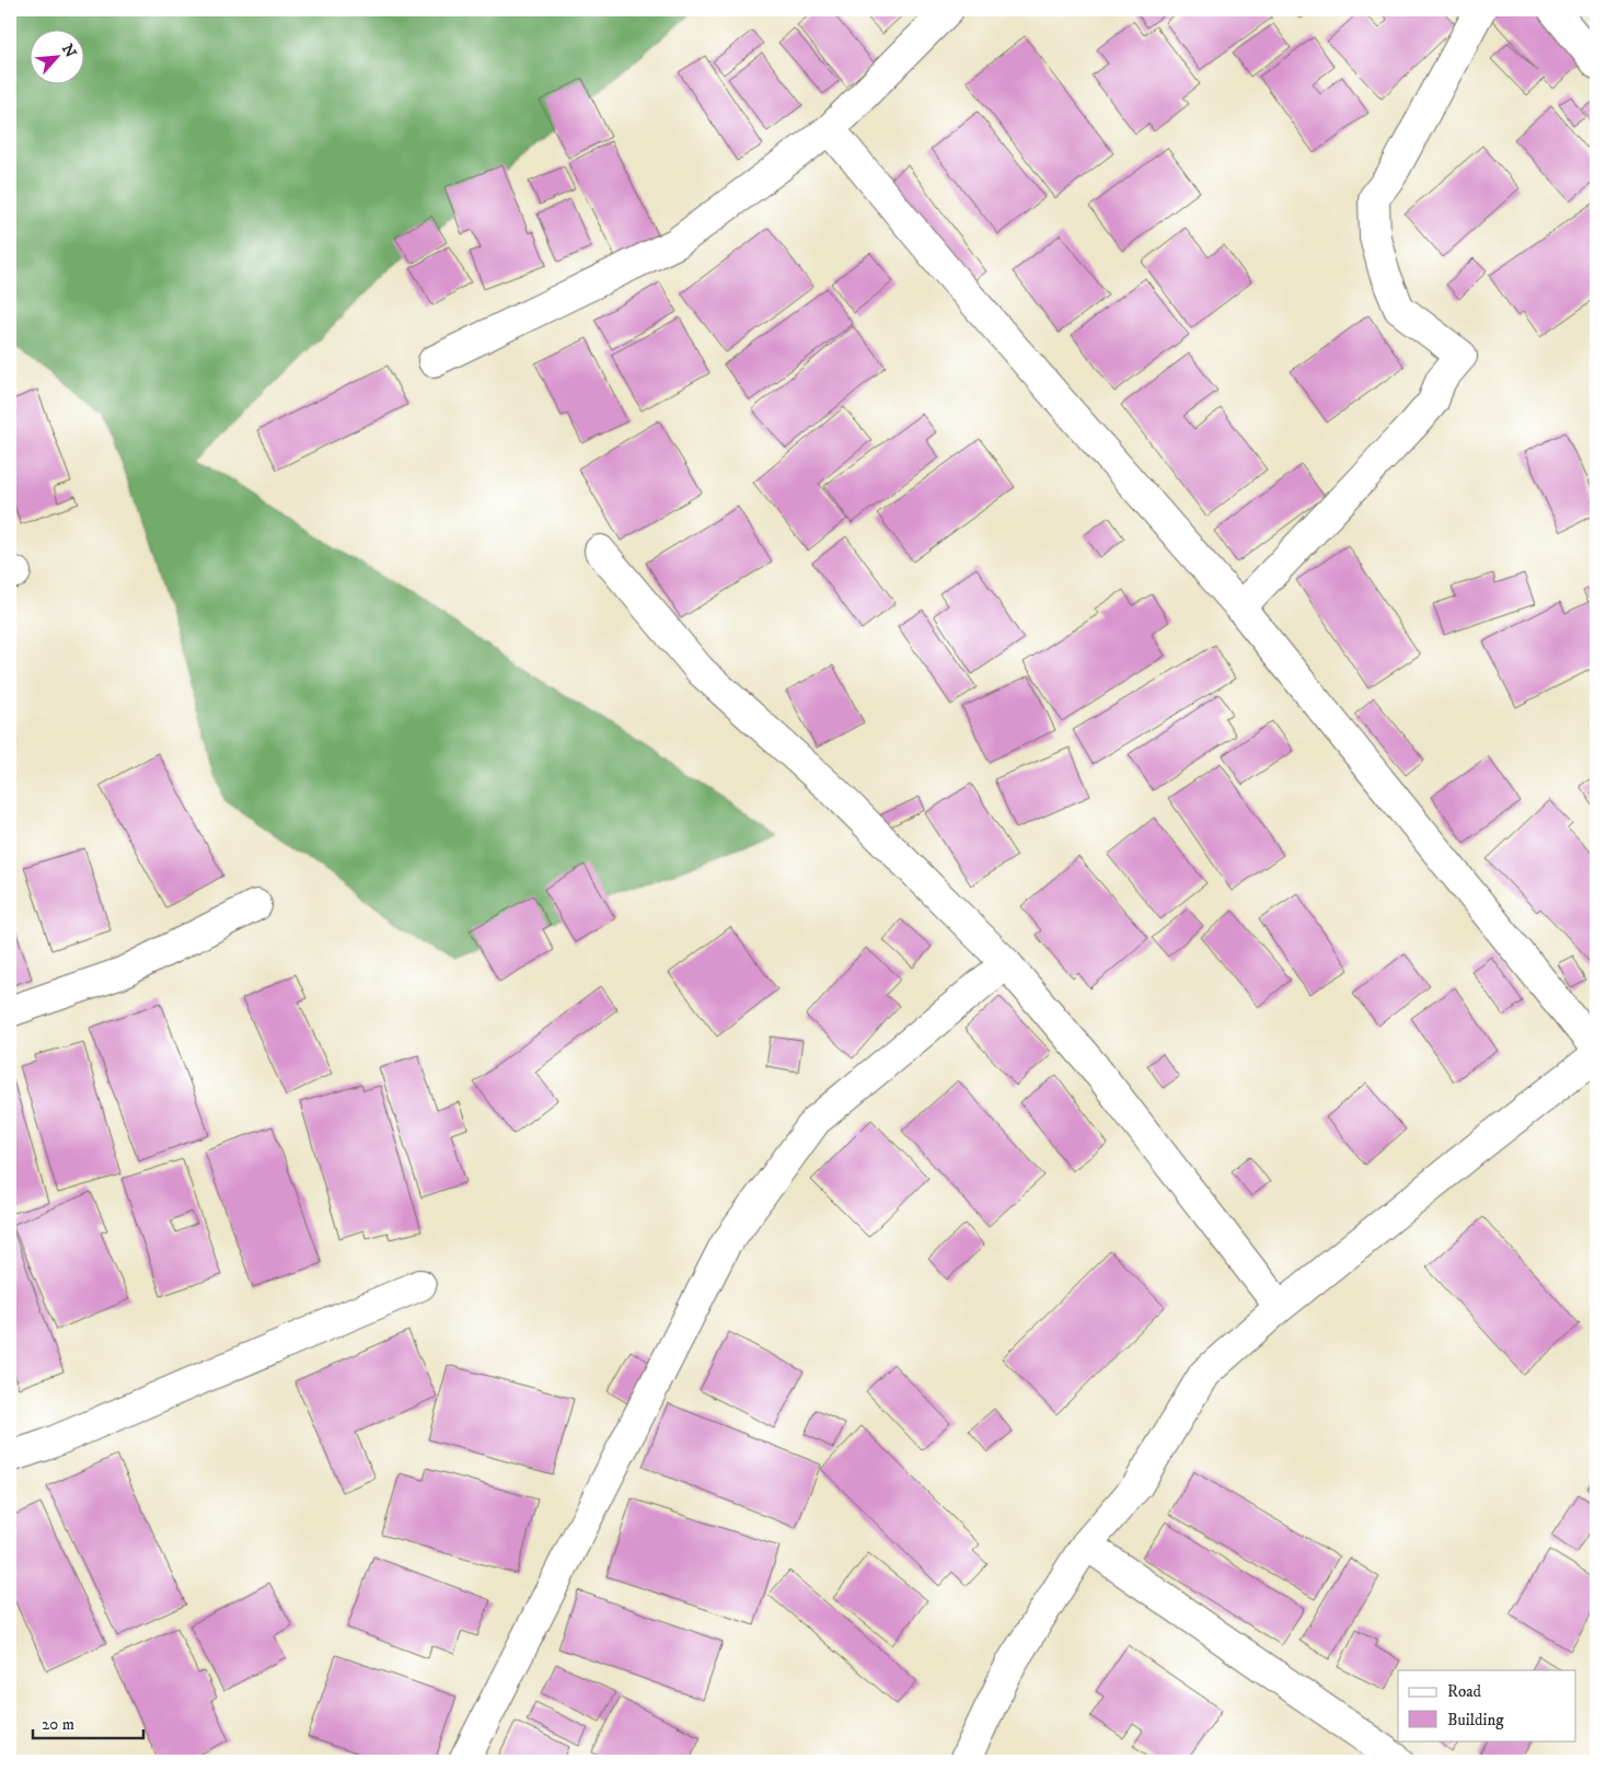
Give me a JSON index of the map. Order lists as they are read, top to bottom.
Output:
{
  "legend": ["Road", "Building"],
  "scale_bar": "20 m",
  "north": "top right"
}
